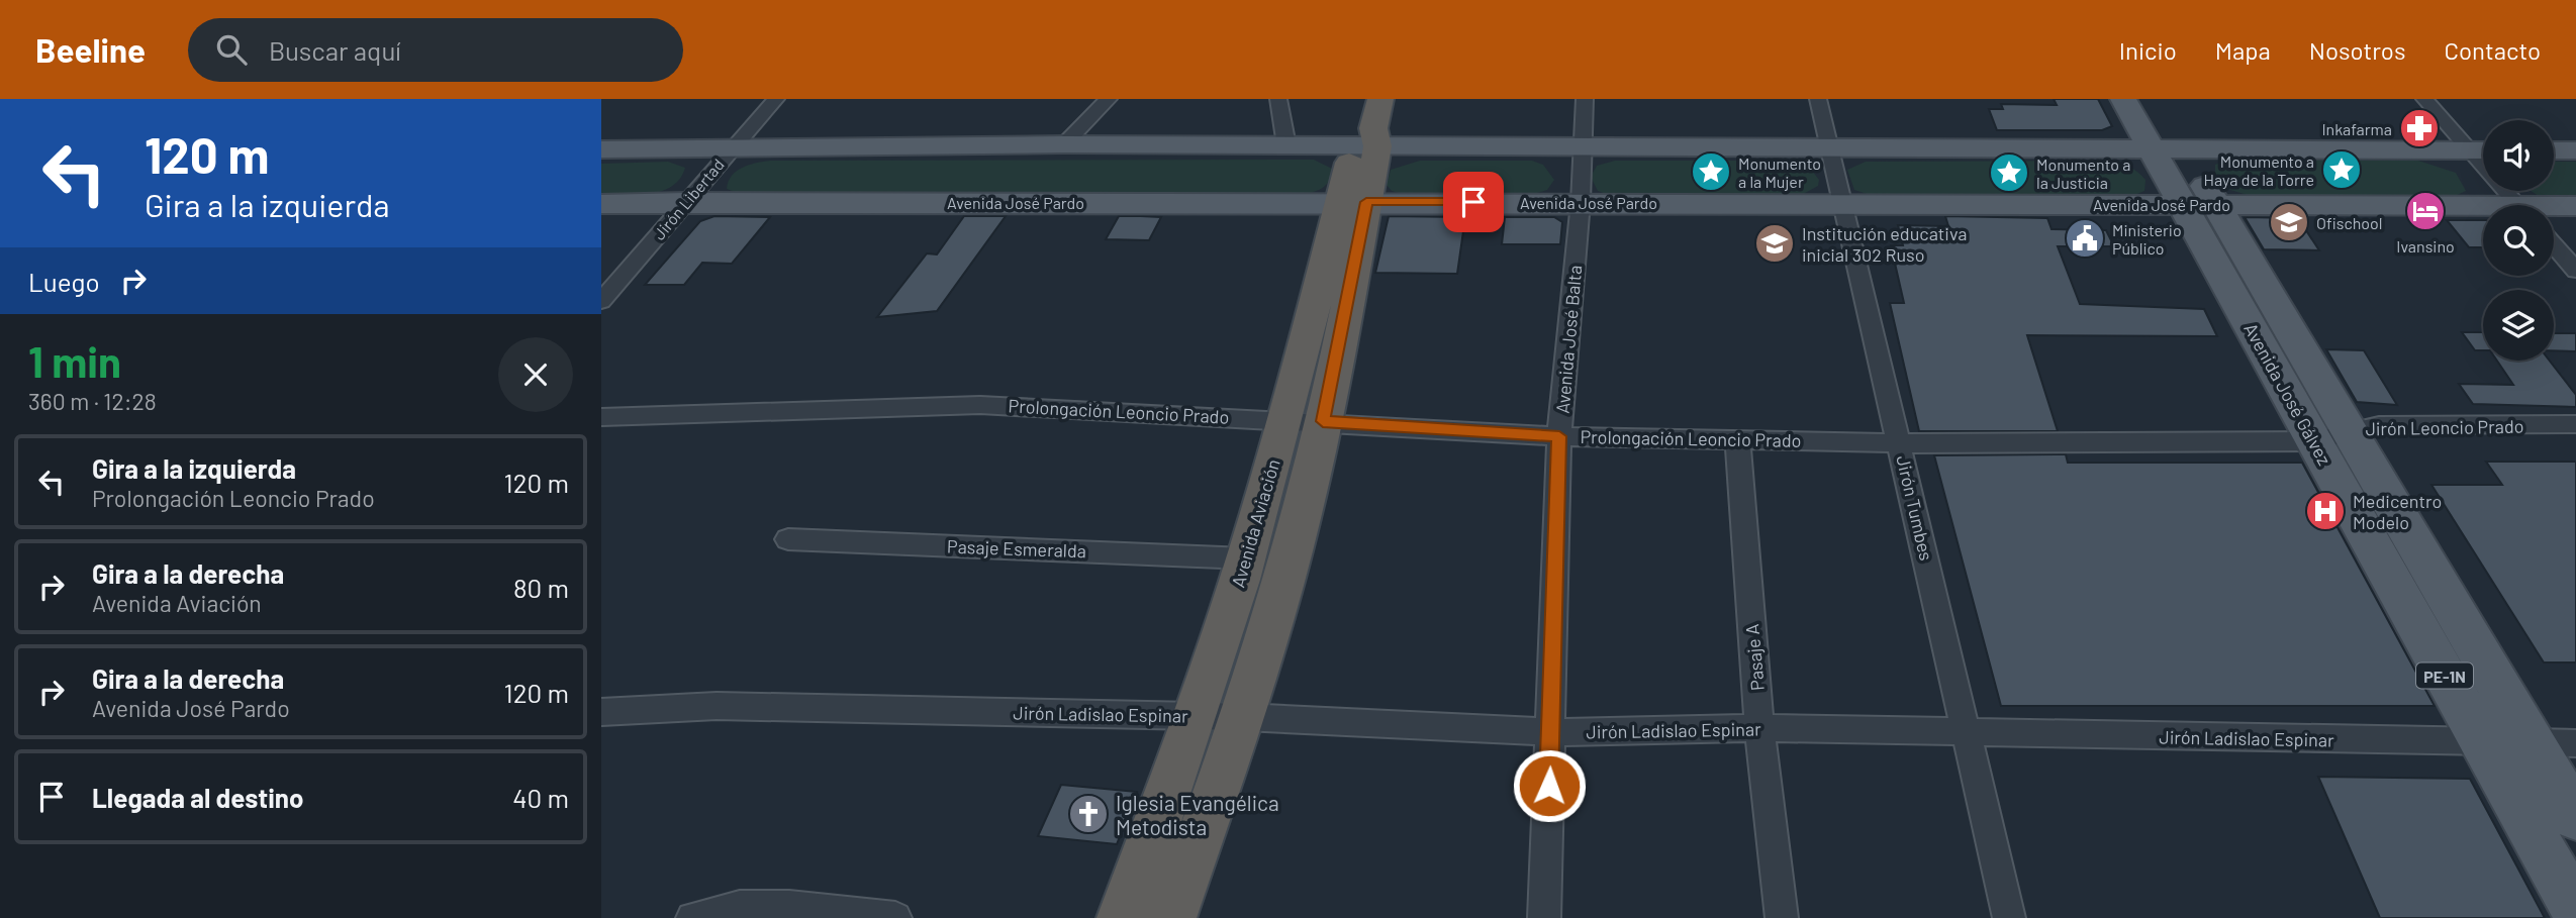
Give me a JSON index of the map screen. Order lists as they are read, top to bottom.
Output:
{
  "streets": {
    "highway": ["Avenida Aviación"],
    "main road": ["Avenida José Pardo", "Avenida José Gálvez", "PE-1N"],
    "street": [
      "Jirón Libertad",
      "Avenida José Balta",
      "Prolongación Leoncio Prado",
      "Jirón Leoncio Prado",
      "Jirón Tumbes",
      "Pasaje Esmeralda",
      "Pasaje A",
      "Jirón Ladislao Espinar"
    ]
  },
  "crossings": [
    ["Jirón Libertad", "Avenida José Pardo"],
    ["Avenida José Pardo", "Avenida José Balta"],
    ["Avenida José Pardo", "Avenida José Gálvez"],
    ["Avenida José Pardo", "Jirón Tumbes"],
    ["Avenida José Pardo", "Avenida Aviación"],
    ["Avenida José Balta", "Prolongación Leoncio Prado"],
    ["Avenida José Balta", "Jirón Ladislao Espinar"],
    ["Avenida José Gálvez", "Prolongación Leoncio Prado"],
    ["Avenida José Gálvez", "Jirón Leoncio Prado"],
    ["Avenida José Gálvez", "Jirón Ladislao Espinar"],
    ["Prolongación Leoncio Prado", "Jirón Leoncio Prado"],
    ["Prolongación Leoncio Prado", "Jirón Tumbes"],
    ["Prolongación Leoncio Prado", "Avenida Aviación"],
    ["Prolongación Leoncio Prado", "Pasaje A"],
    ["Jirón Tumbes", "Jirón Ladislao Espinar"],
    ["Avenida Aviación", "Pasaje Esmeralda"],
    ["Avenida Aviación", "Jirón Ladislao Espinar"],
    ["Pasaje A", "Jirón Ladislao Espinar"]
  ],
  "places": {
    "pharmacy": ["Inkafarma"],
    "place": ["Monumento a Haya de la Torre", "Monumento a la Mujer", "Monumento a la Justicia"],
    "hotel": ["Ivansino"],
    "school or university": ["Ofischool", "Institución educativa inicial 302 Ruso"],
    "public building": ["Ministerio Público"],
    "hospital": ["Medicentro Modelo"],
    "church": ["Iglesia Evangélica Metodista"]
  },
  "page": {
    "header": "Beeline",
    "search": "Buscar aquí",
    "nav": [
      "Inicio",
      "Mapa",
      "Nosotros",
      "Contacto"
    ],
    "turn": ["120 m", "Gira a la izquierda"],
    "then": "Luego",
    "heading": ["1 min", "360 m · 12:28"],
    "list": [
      {
        "name": "Gira a la izquierda",
        "note": "Prolongación Leoncio Prado",
        "value": "120 m"
      },
      {
        "name": "Gira a la derecha",
        "note": "Avenida Aviación",
        "value": "80 m"
      },
      {
        "name": "Gira a la derecha",
        "note": "Avenida José Pardo",
        "value": "120 m"
      },
      {
        "name": "Llegada al destino",
        "value": "40 m"
      }
    ]
  }
}
